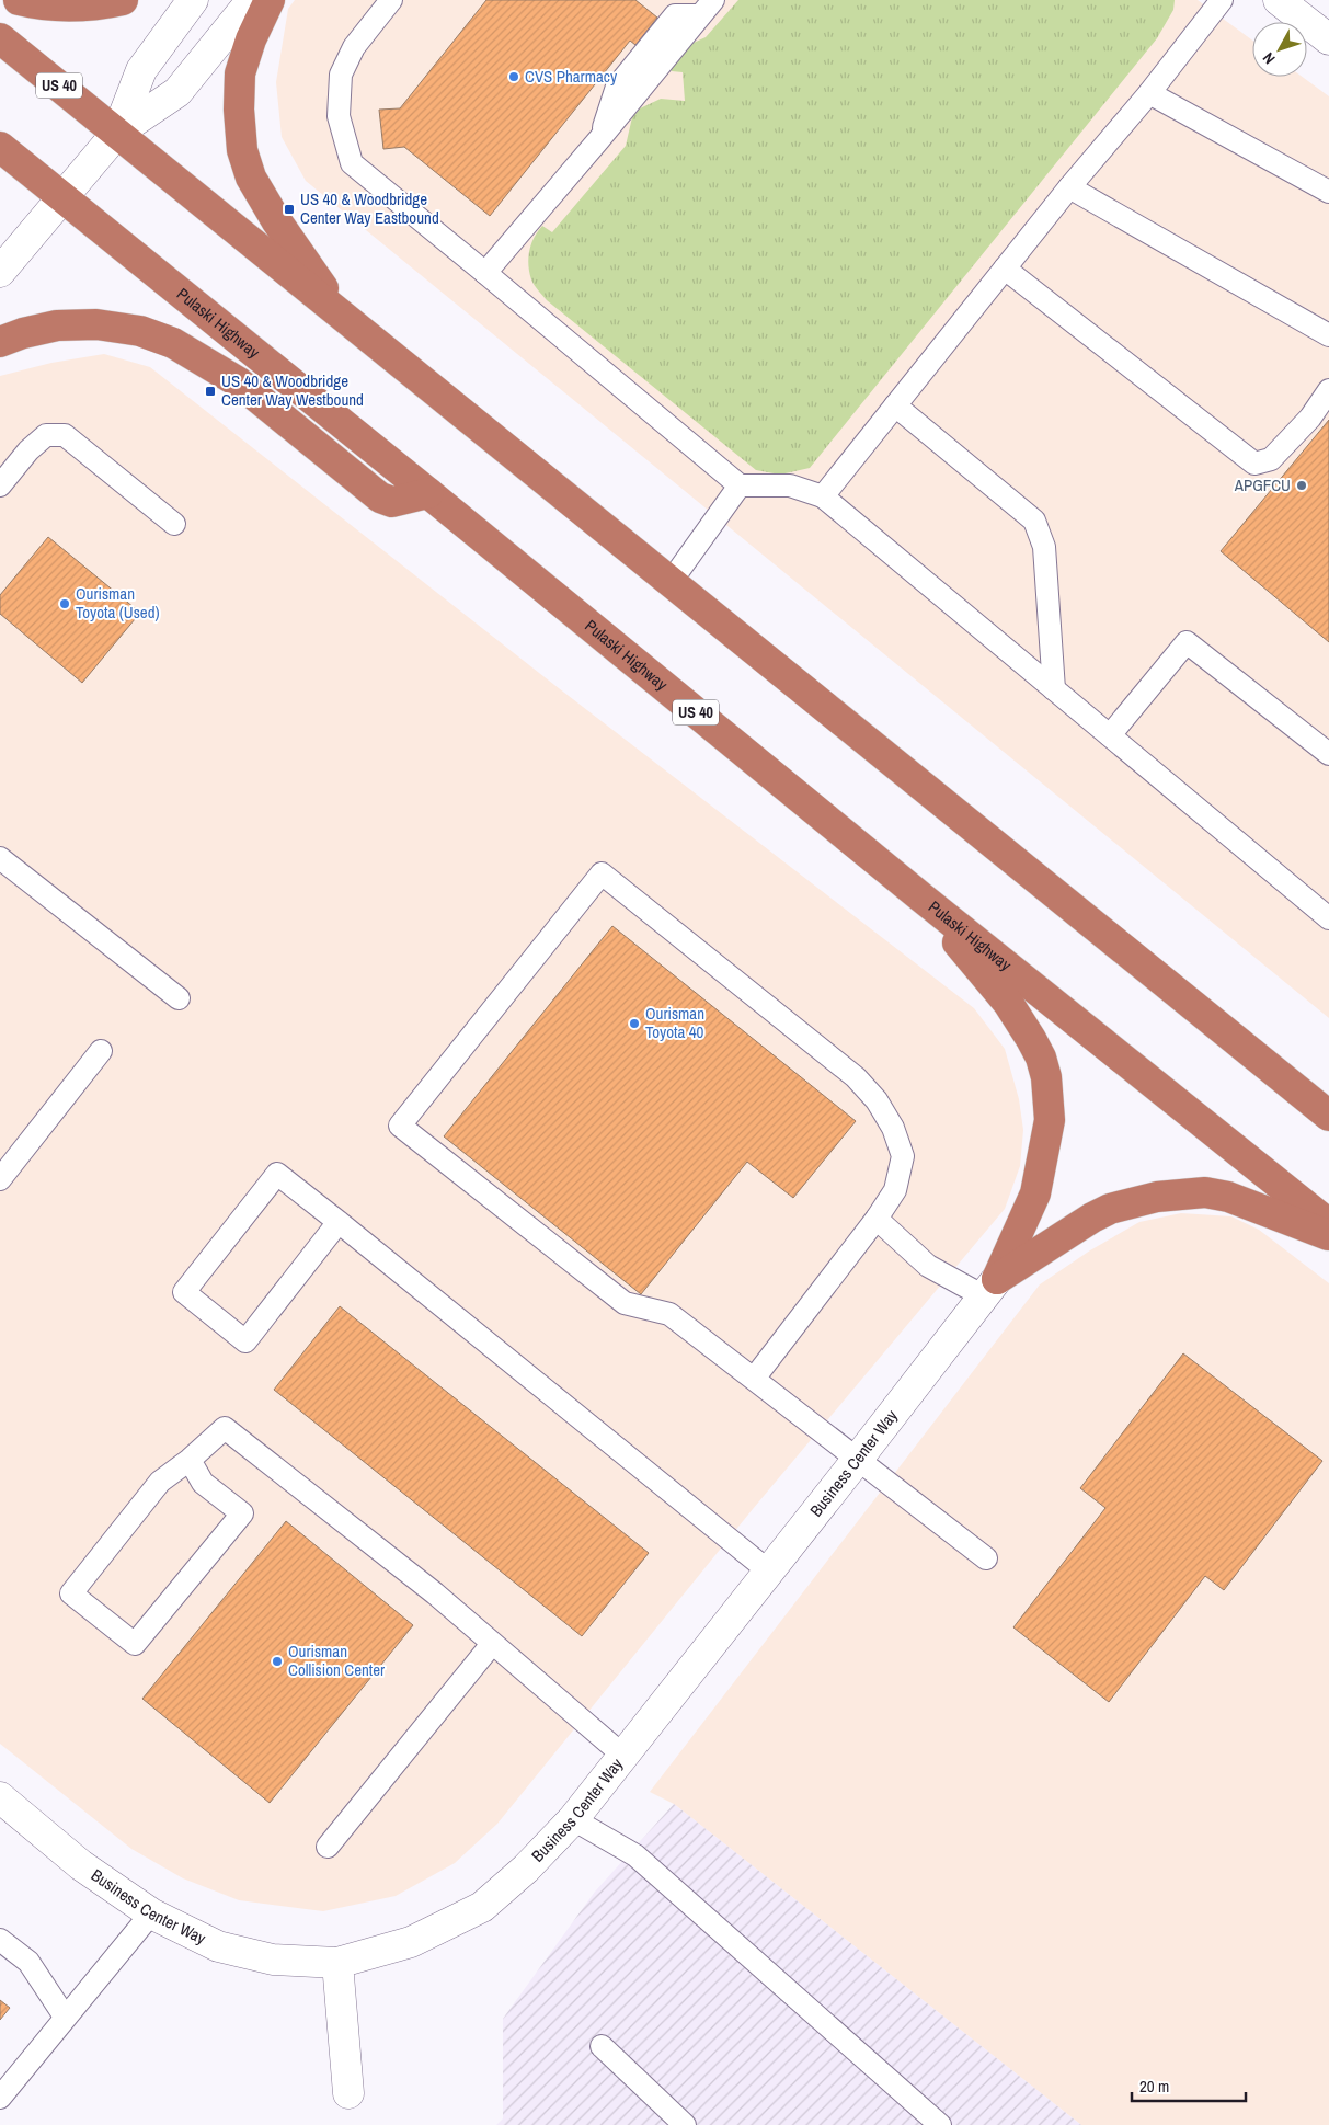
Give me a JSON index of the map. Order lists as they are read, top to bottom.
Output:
{
  "streets": {
    "highway": ["US 40", "Pulaski Highway"],
    "street": ["Business Center Way"]
  },
  "places": {
    "other": [
      "CVS Pharmacy",
      "APGFCU",
      "Ourisman Toyota (Used)",
      "Ourisman Toyota 40",
      "Ourisman Collision Center"
    ],
    "transit": ["US 40 & Woodbridge Center Way Eastbound", "US 40 & Woodbridge Center Way Westbound"]
  },
  "scale_bar": "20 m",
  "north": "bottom left"
}
